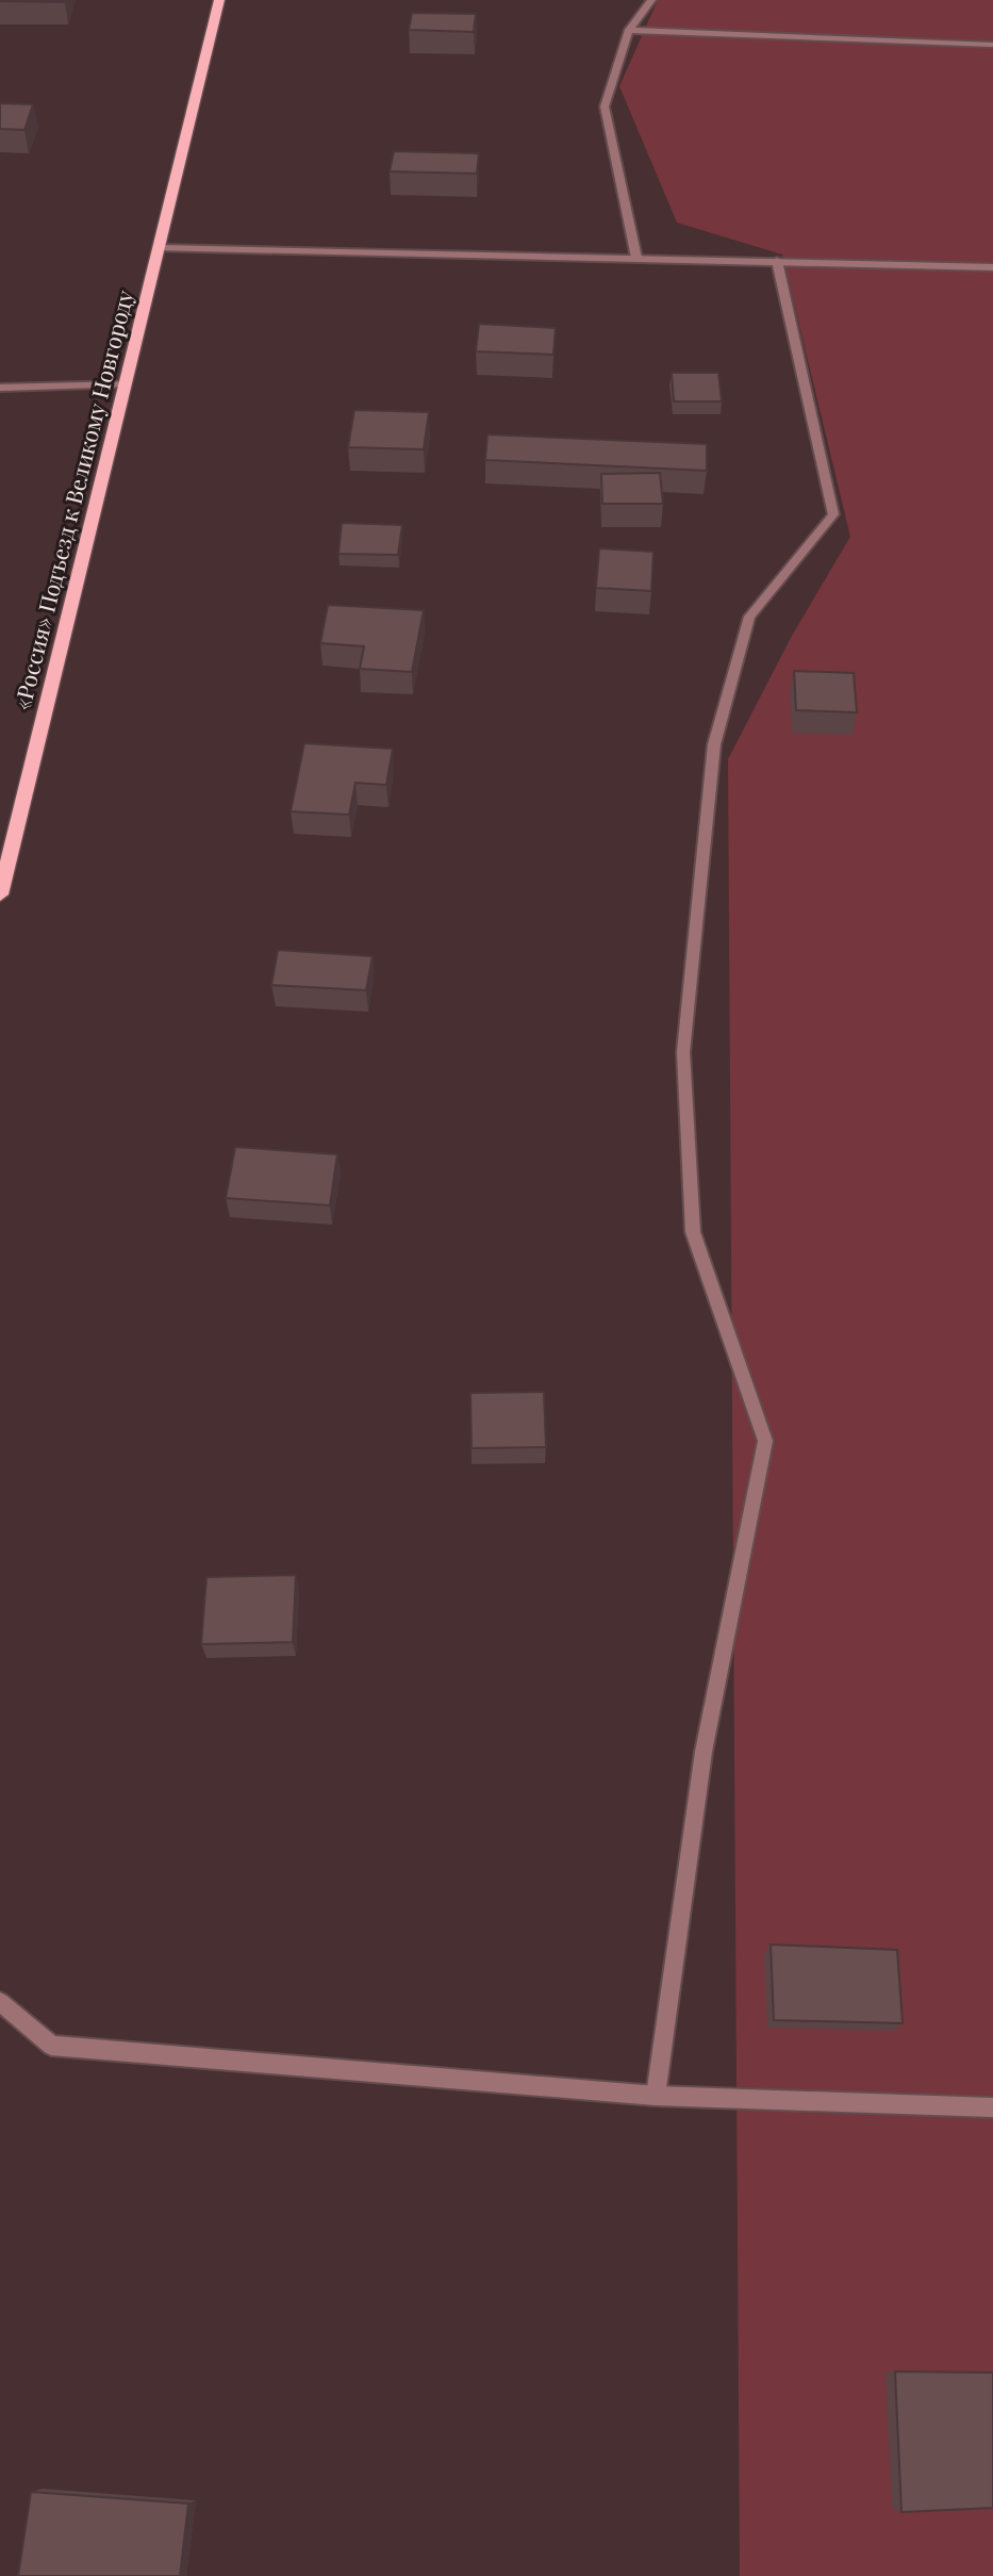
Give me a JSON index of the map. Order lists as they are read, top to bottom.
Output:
{
  "streets": {
    "main road": ["«Россия» Подъезд к Великому Новгороду"]
  }
}
